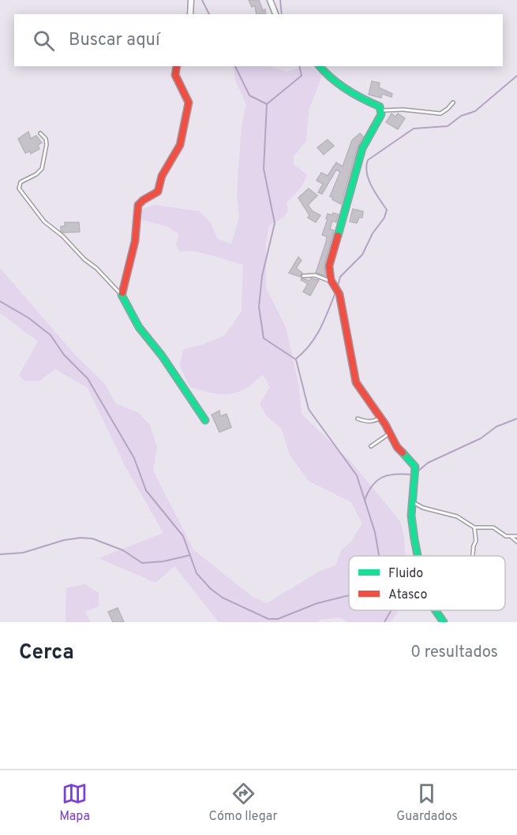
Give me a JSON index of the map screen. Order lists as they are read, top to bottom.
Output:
{
  "legend": ["Fluido", "Atasco"],
  "page": {
    "search": "Buscar aquí",
    "heading": ["Cerca", "0 resultados"],
    "nav": ["Mapa", "Cómo llegar", "Guardados"]
  }
}
